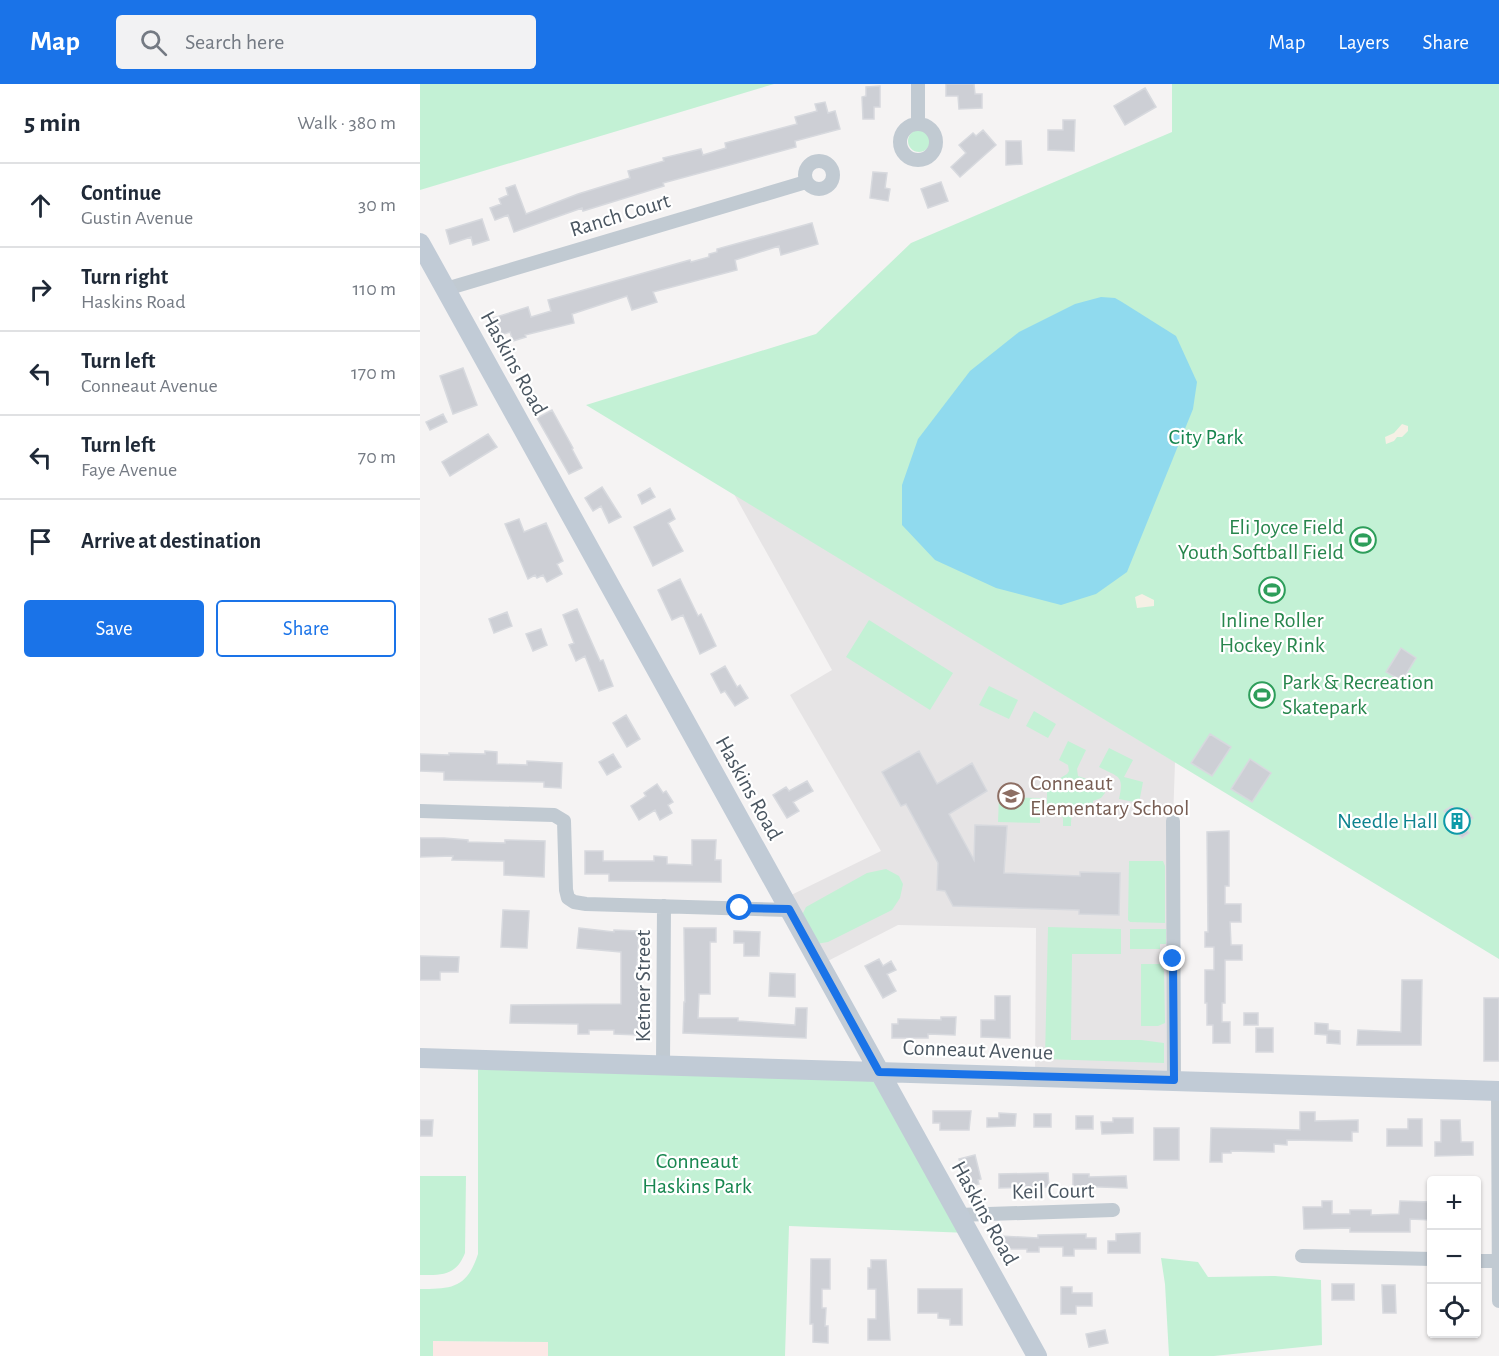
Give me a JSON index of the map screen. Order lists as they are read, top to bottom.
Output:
{
  "streets": {
    "main road": ["Haskins Road", "Conneaut Avenue"],
    "street": ["Ranch Court", "Ketner Street", "Keil Court"]
  },
  "crossings": [
    ["Ranch Court", "Haskins Road"],
    ["Haskins Road", "Conneaut Avenue"],
    ["Haskins Road", "Keil Court"],
    ["Ketner Street", "Conneaut Avenue"]
  ],
  "parks": ["City Park", "Conneaut Haskins Park"],
  "places": {
    "sports": ["Eli Joyce Field Youth Softball Field", "Inline Roller Hockey Rink", "Park & Recreation Skatepark"],
    "school or university": ["Conneaut Elementary School"],
    "building": ["Needle Hall"]
  },
  "page": {
    "header": "Map",
    "search": "Search here",
    "nav": ["Map", "Layers", "Share"],
    "heading": ["5 min", "Walk · 380 m"],
    "list": [
      ["Continue", "Gustin Avenue", "30 m"],
      ["Turn right", "Haskins Road", "110 m"],
      ["Turn left", "Conneaut Avenue", "170 m"],
      ["Turn left", "Faye Avenue", "70 m"],
      "Arrive at destination"
    ],
    "buttons": ["Save", "Share"],
    "map_buttons": ["+", "−"]
  }
}
